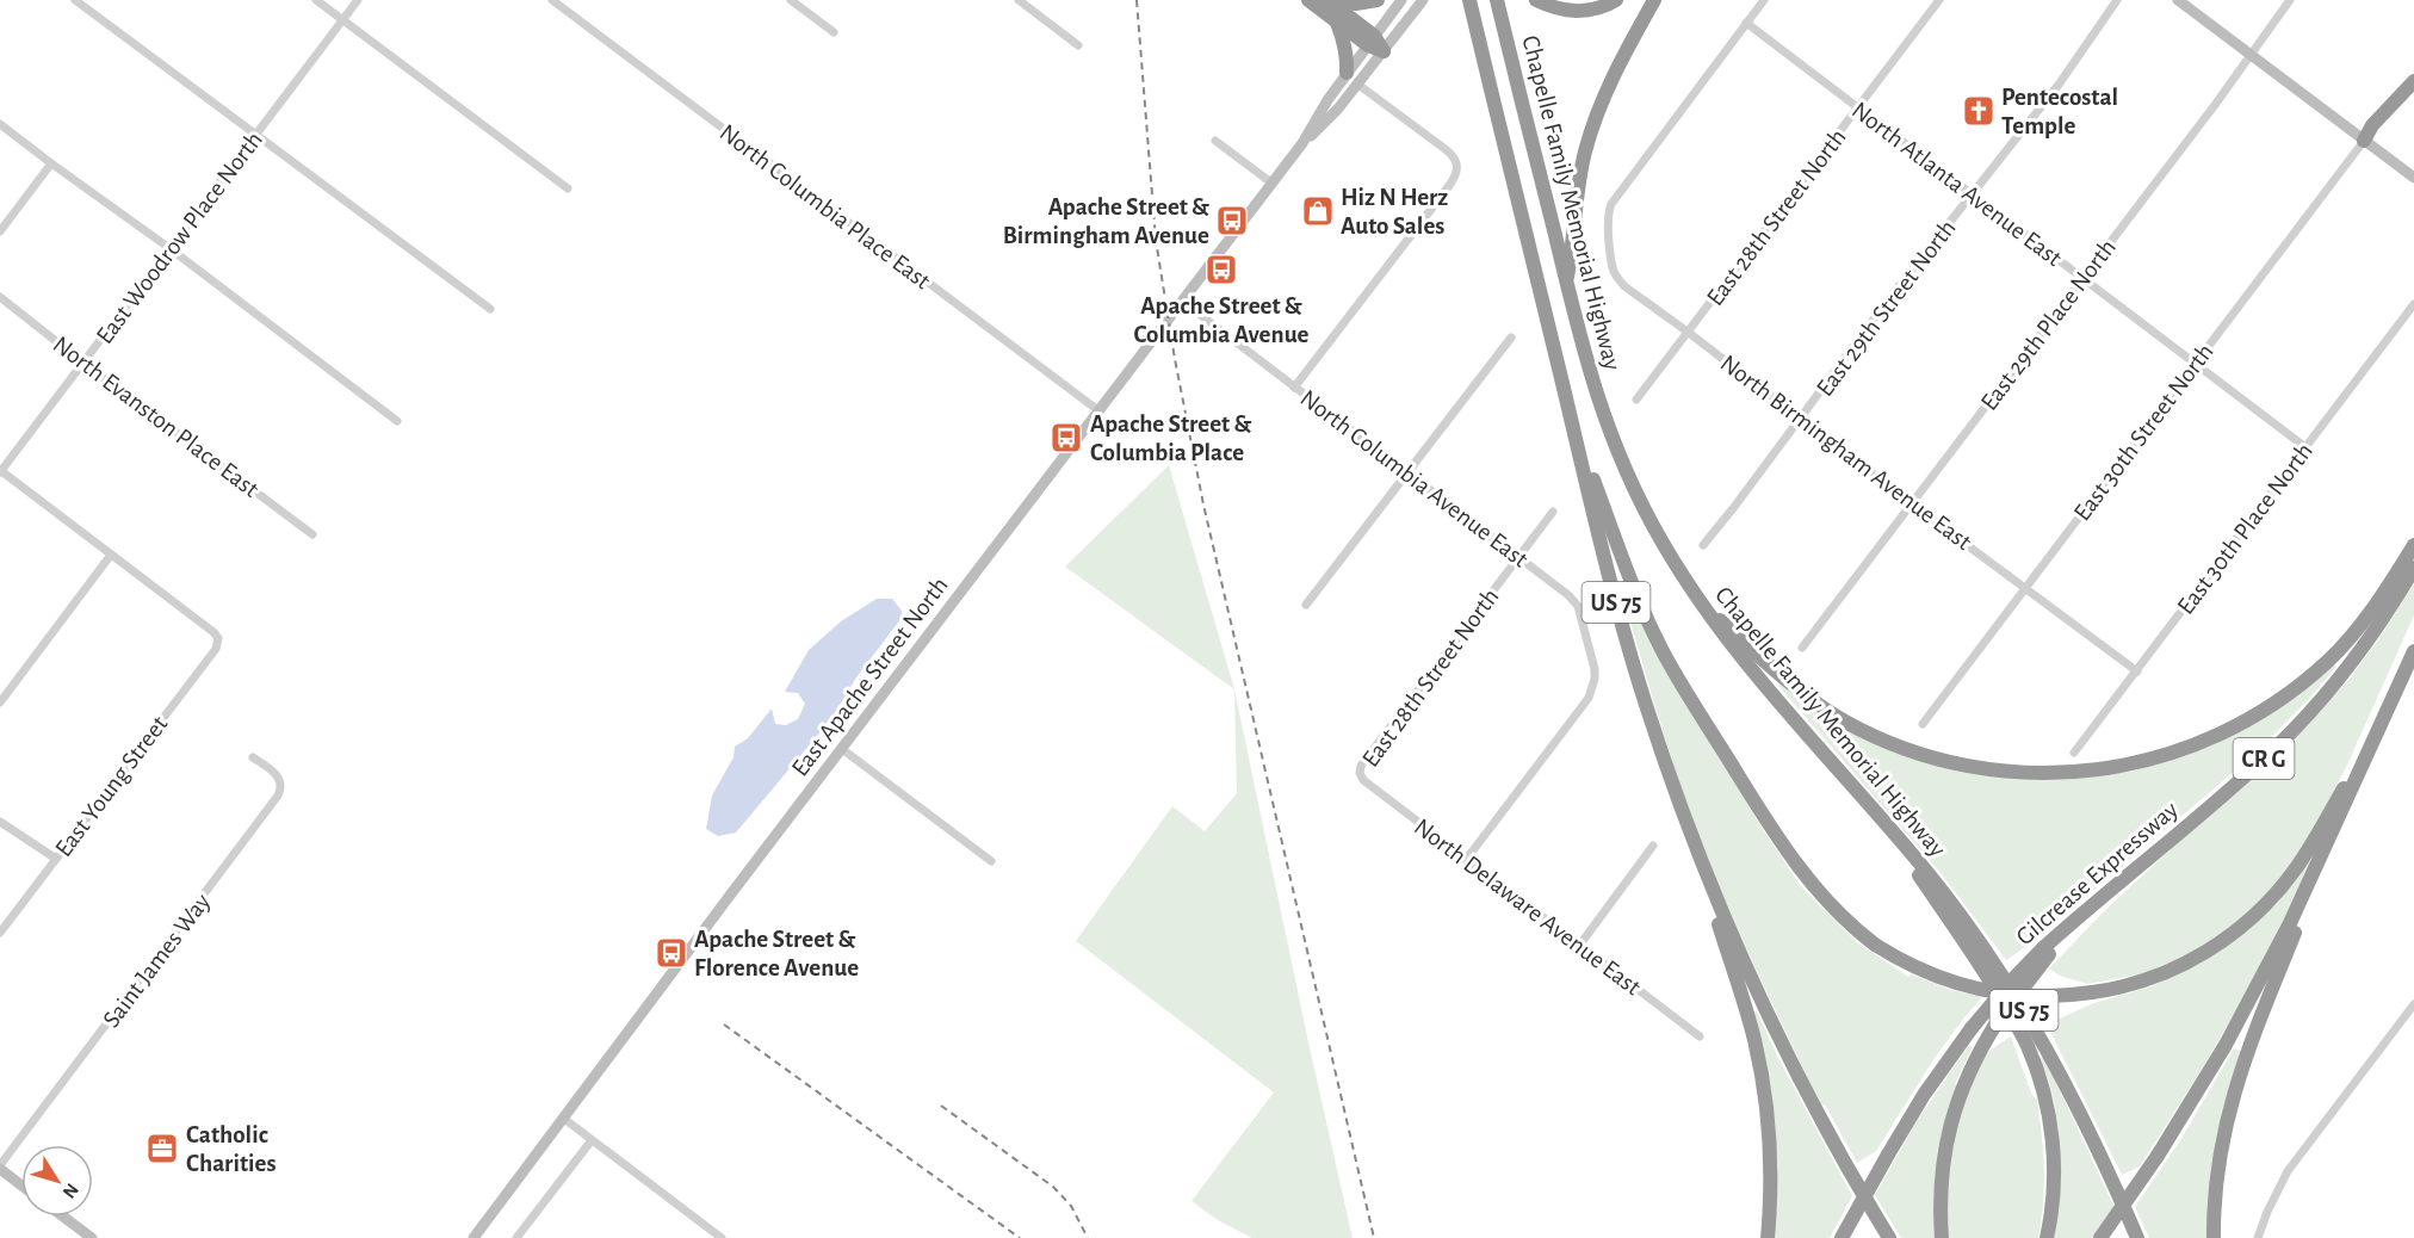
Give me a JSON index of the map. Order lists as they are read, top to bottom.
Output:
{
  "streets": {
    "highway": [
      "Chapelle Family Memorial Highway",
      "US 75",
      "CR G",
      "Gilcrease Expressway"
    ],
    "main road": ["East Apache Street North"],
    "street": [
      "North Atlanta Avenue East",
      "North Columbia Place East",
      "East 28th Street North",
      "East Woodrow Place North",
      "East 29th Street North",
      "East 29th Place North",
      "North Evanston Place East",
      "East 30th Street North",
      "North Birmingham Avenue East",
      "North Columbia Avenue East",
      "East 30th Place North",
      "East Young Street",
      "North Delaware Avenue East",
      "Saint James Way"
    ]
  },
  "crossings": [
    ["North Atlanta Avenue East", "East 28th Street North"],
    ["North Atlanta Avenue East", "East 29th Street North"],
    ["North Atlanta Avenue East", "East 29th Place North"],
    ["North Atlanta Avenue East", "East 30th Street North"],
    ["North Atlanta Avenue East", "North Birmingham Avenue East"],
    ["North Atlanta Avenue East", "East 30th Place North"],
    ["North Columbia Place East", "East Apache Street North"],
    ["East 28th Street North", "North Birmingham Avenue East"],
    ["East 28th Street North", "North Columbia Avenue East"],
    ["East 28th Street North", "North Delaware Avenue East"],
    ["East Woodrow Place North", "North Evanston Place East"],
    ["East 29th Street North", "North Birmingham Avenue East"],
    ["East 29th Place North", "North Birmingham Avenue East"],
    ["East 30th Street North", "North Birmingham Avenue East"],
    ["North Birmingham Avenue East", "East 30th Place North"],
    ["North Columbia Avenue East", "East Apache Street North"],
    ["North Columbia Avenue East", "North Delaware Avenue East"]
  ],
  "places": {
    "church": ["Pentecostal Temple"],
    "shop": ["Hiz N Herz Auto Sales"],
    "bus stop": [
      "Apache Street & Birmingham Avenue",
      "Apache Street & Columbia Avenue",
      "Apache Street & Columbia Place",
      "Apache Street & Florence Avenue"
    ],
    "office": ["Catholic Charities"]
  },
  "north": "bottom right"
}
